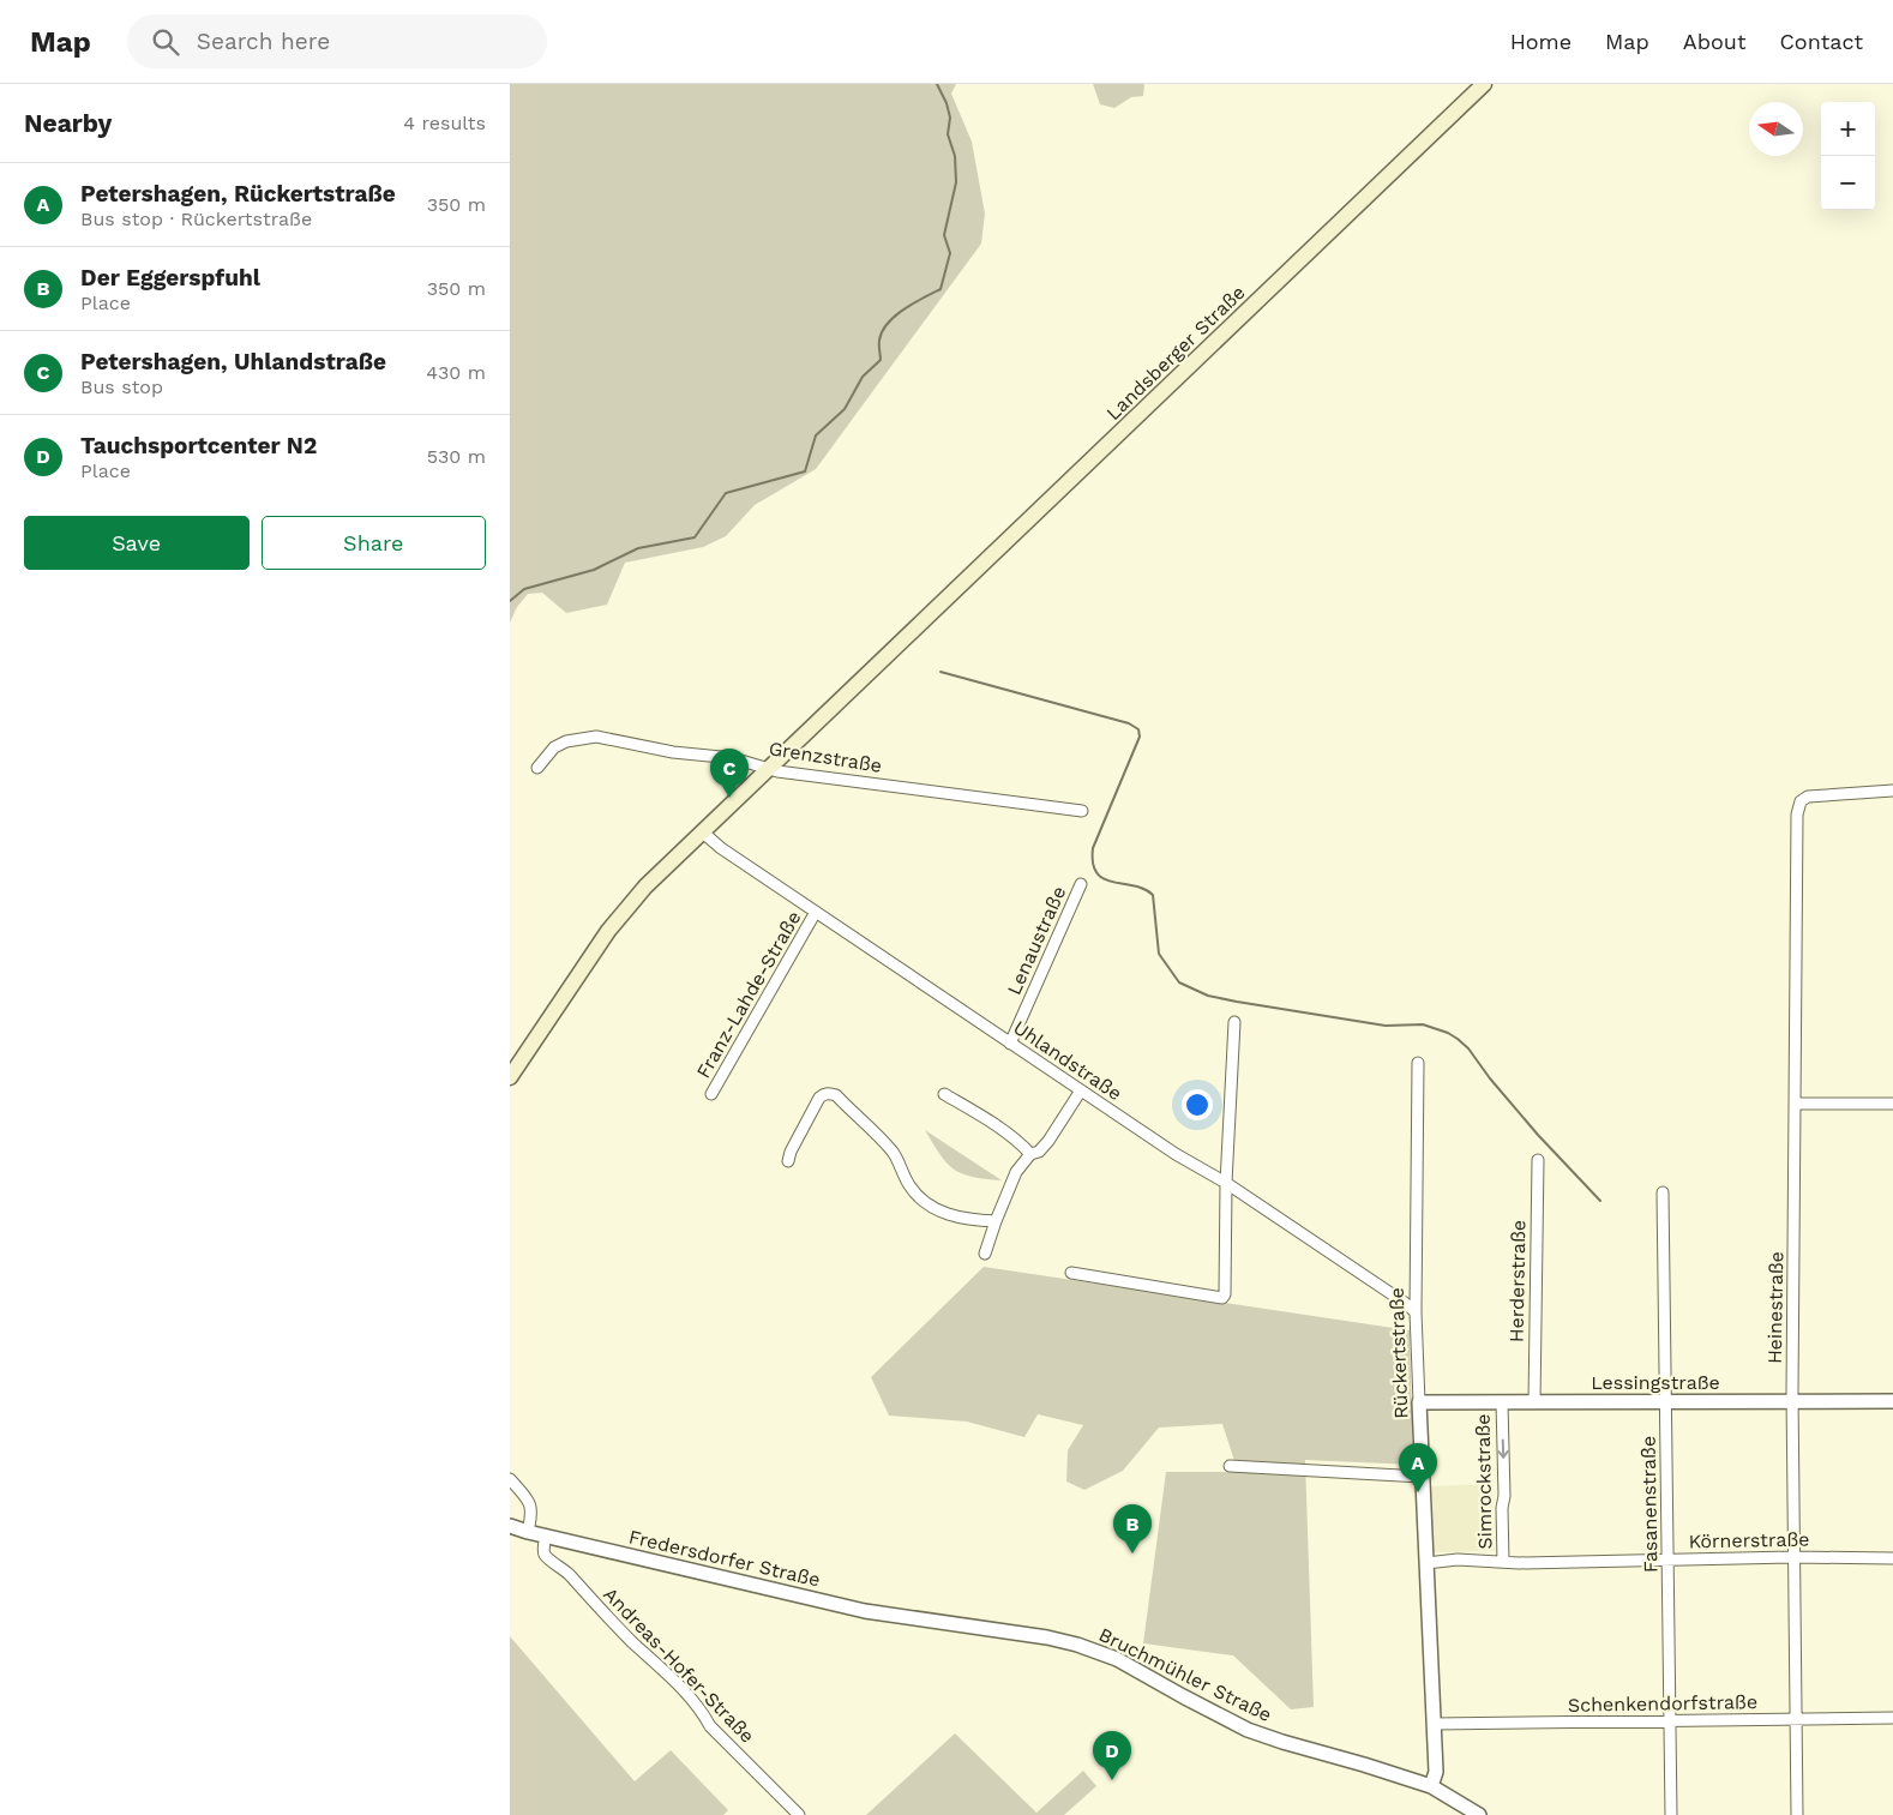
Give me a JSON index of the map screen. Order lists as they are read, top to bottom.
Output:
{
  "streets": {
    "main road": ["Landsberger Straße"],
    "street": [
      "Grenzstraße",
      "Lenaustraße",
      "Franz-Lahde-Straße",
      "Uhlandstraße",
      "Herderstraße",
      "Heinestraße",
      "Rückertstraße",
      "Lessingstraße",
      "Simrockstraße",
      "Fasanenstraße",
      "Körnerstraße",
      "Fredersdorfer Straße",
      "Andreas-Hofer-Straße",
      "Bruchmühler Straße",
      "Schenkendorfstraße"
    ]
  },
  "crossings": [
    ["Landsberger Straße", "Grenzstraße"],
    ["Landsberger Straße", "Uhlandstraße"],
    ["Lenaustraße", "Uhlandstraße"],
    ["Franz-Lahde-Straße", "Uhlandstraße"],
    ["Uhlandstraße", "Rückertstraße"],
    ["Herderstraße", "Lessingstraße"],
    ["Heinestraße", "Lessingstraße"],
    ["Heinestraße", "Körnerstraße"],
    ["Heinestraße", "Schenkendorfstraße"],
    ["Rückertstraße", "Lessingstraße"],
    ["Rückertstraße", "Körnerstraße"],
    ["Rückertstraße", "Bruchmühler Straße"],
    ["Rückertstraße", "Schenkendorfstraße"],
    ["Lessingstraße", "Simrockstraße"],
    ["Lessingstraße", "Fasanenstraße"],
    ["Simrockstraße", "Körnerstraße"],
    ["Fasanenstraße", "Körnerstraße"],
    ["Fasanenstraße", "Schenkendorfstraße"],
    ["Fredersdorfer Straße", "Andreas-Hofer-Straße"],
    ["Fredersdorfer Straße", "Bruchmühler Straße"]
  ],
  "one_way": ["Simrockstraße"],
  "north": "left",
  "page": {
    "header": "Map",
    "search": "Search here",
    "nav": [
      "Home",
      "Map",
      "About",
      "Contact"
    ],
    "heading": ["Nearby", "4 results"],
    "map_buttons": ["+", "−"],
    "list": [
      {
        "mark": "A",
        "name": "Petershagen, Rückertstraße",
        "note": "Bus stop · Rückertstraße",
        "value": "350 m"
      },
      {
        "mark": "B",
        "name": "Der Eggerspfuhl",
        "note": "Place",
        "value": "350 m"
      },
      {
        "mark": "C",
        "name": "Petershagen, Uhlandstraße",
        "note": "Bus stop",
        "value": "430 m"
      },
      {
        "mark": "D",
        "name": "Tauchsportcenter N2",
        "note": "Place",
        "value": "530 m"
      }
    ],
    "buttons": ["Save", "Share"],
    "pins": [
      "C",
      "A",
      "B",
      "D"
    ]
  }
}
